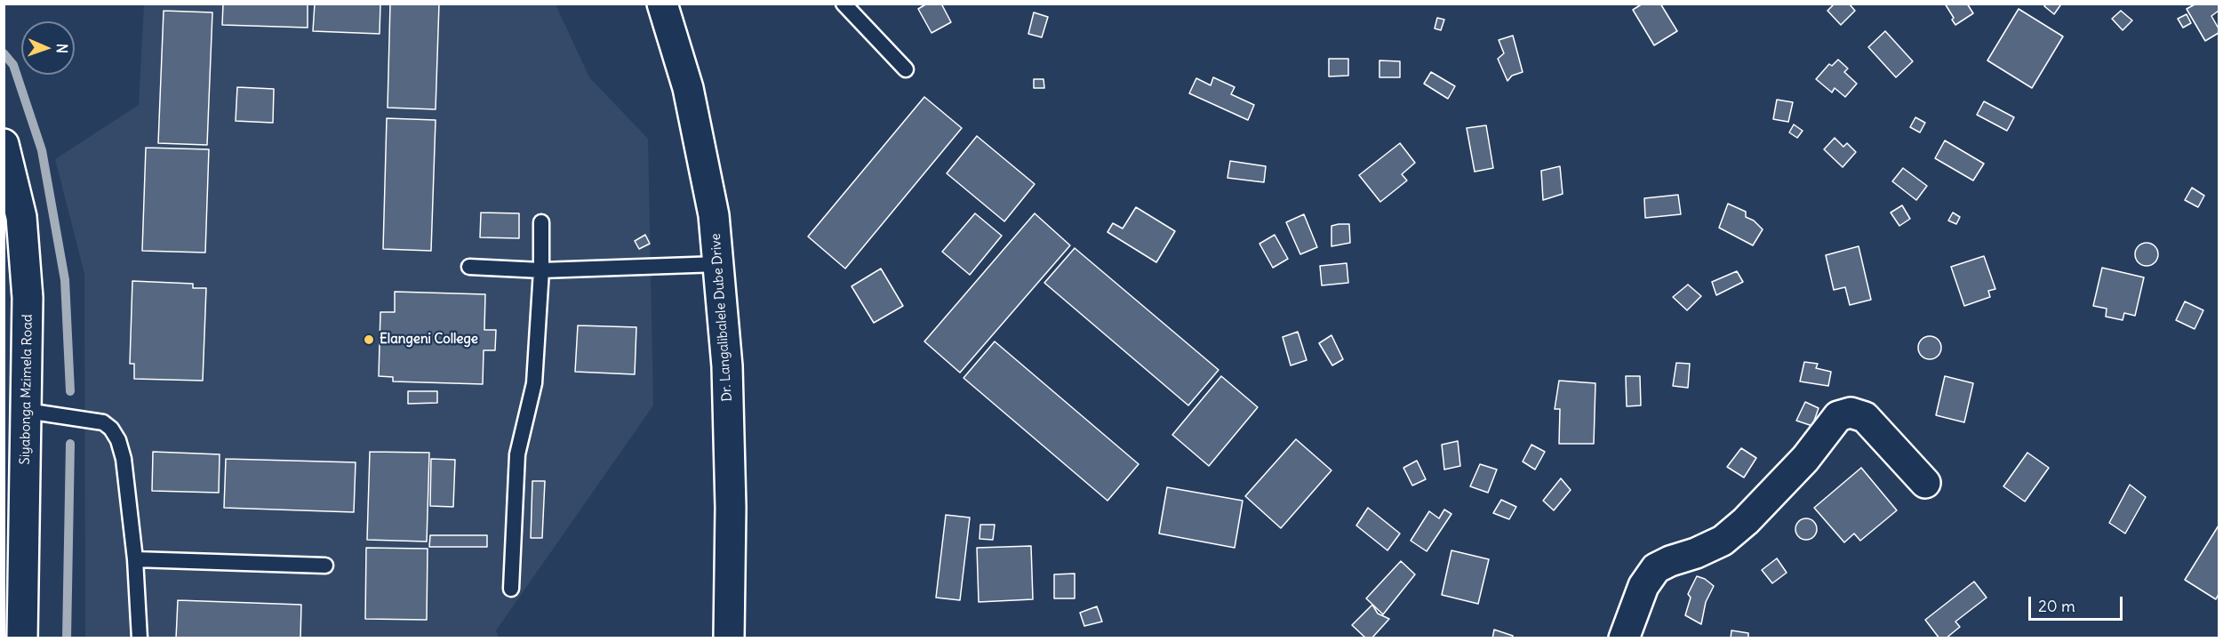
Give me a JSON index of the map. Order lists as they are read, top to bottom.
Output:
{
  "streets": {
    "street": ["Dr. Langalibalele Dube Drive", "Siyabonga Mzimela Road"]
  },
  "places": ["Elangeni College"],
  "scale_bar": "20 m",
  "north": "right"
}
